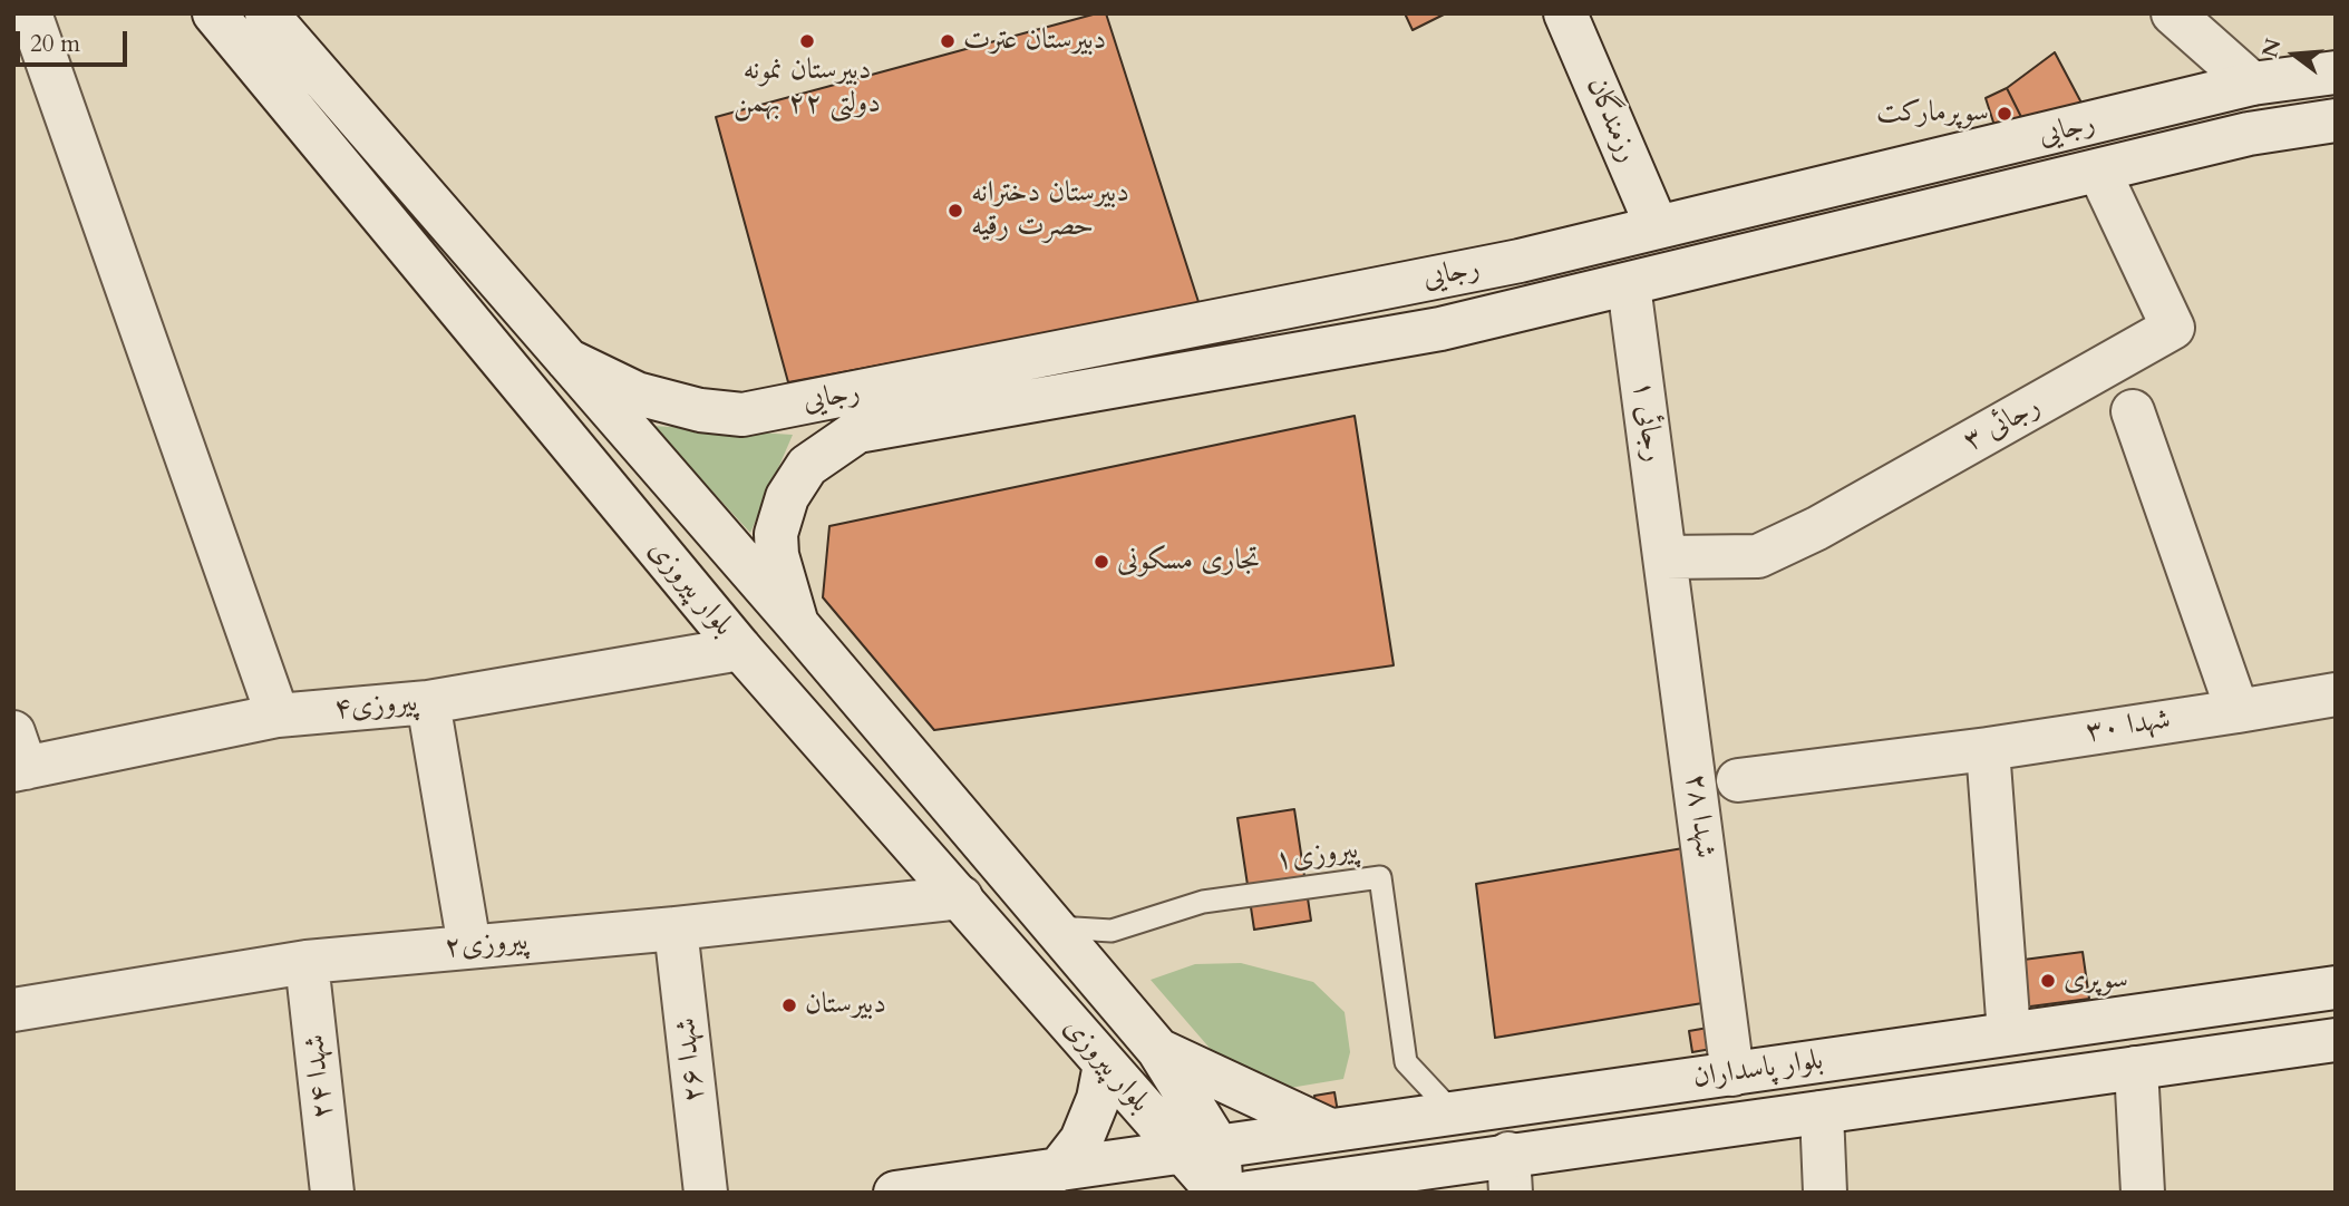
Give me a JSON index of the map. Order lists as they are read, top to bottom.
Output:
{
  "streets": {
    "street": [
      "رزمندگان",
      "رجایی",
      "رجائی ۱",
      "رجائی ۳",
      "بلوار پیروزی",
      "پیروزی۴",
      "شهدا ۳۰",
      "شهدا ۲۸",
      "پیروزی۲",
      "شهدا ۲۶",
      "بلوار پاسداران",
      "شهدا ۲۴"
    ],
    "lane": ["پیروزی۱"]
  },
  "crossings": [
    ["رزمندگان", "رجایی"],
    ["رجایی", "رجائی ۱"],
    ["رجایی", "رجائی ۳"],
    ["رجایی", "بلوار پیروزی"],
    ["رجائی ۱", "رجائی ۳"],
    ["رجائی ۱", "شهدا ۲۸"],
    ["رجائی ۳", "شهدا ۲۸"],
    ["بلوار پیروزی", "پیروزی۴"],
    ["بلوار پیروزی", "پیروزی۱"],
    ["بلوار پیروزی", "پیروزی۲"],
    ["بلوار پیروزی", "بلوار پاسداران"],
    ["شهدا ۲۸", "بلوار پاسداران"],
    ["پیروزی۱", "بلوار پاسداران"],
    ["پیروزی۲", "شهدا ۲۶"],
    ["پیروزی۲", "شهدا ۲۴"]
  ],
  "places": [
    "دبیرستان نمونه دولتی ۲۲ بهمن",
    "دبیرستان عترت",
    "سوپرمارکت",
    "دبیرستان دخترانه حصرت رقیه",
    "تجاری مسکونی",
    "سوپری",
    "دبیرستان"
  ],
  "scale_bar": "20 m",
  "north": "left"
}
